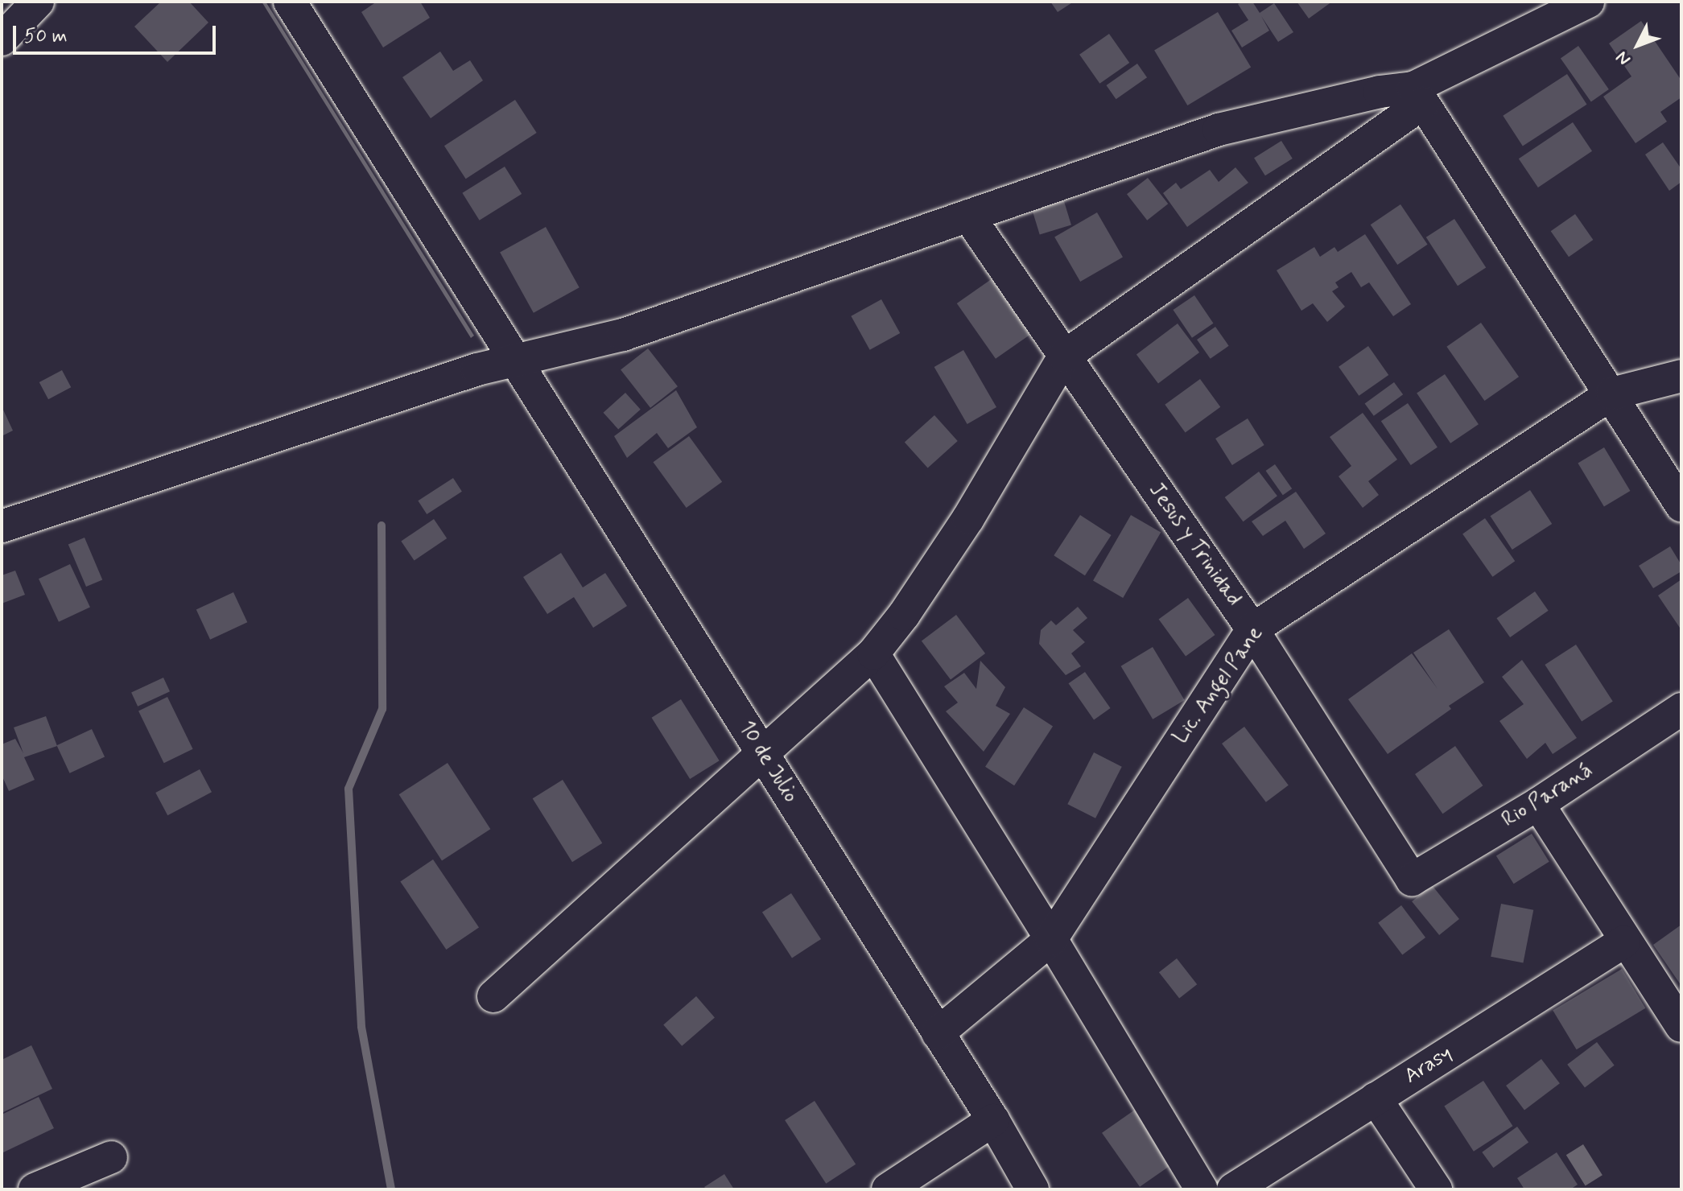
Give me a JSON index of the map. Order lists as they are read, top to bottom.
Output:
{
  "streets": {
    "street": [
      "Jesus y Trinidad",
      "Lic. Angel Pane",
      "10 de Julio",
      "Rio Paraná",
      "Arasy"
    ]
  },
  "crossings": [
    ["Jesus y Trinidad", "Lic. Angel Pane"],
    ["Jesus y Trinidad", "Rio Paraná"],
    ["Lic. Angel Pane", "10 de Julio"]
  ],
  "scale_bar": "50 m",
  "north": "bottom left"
}
